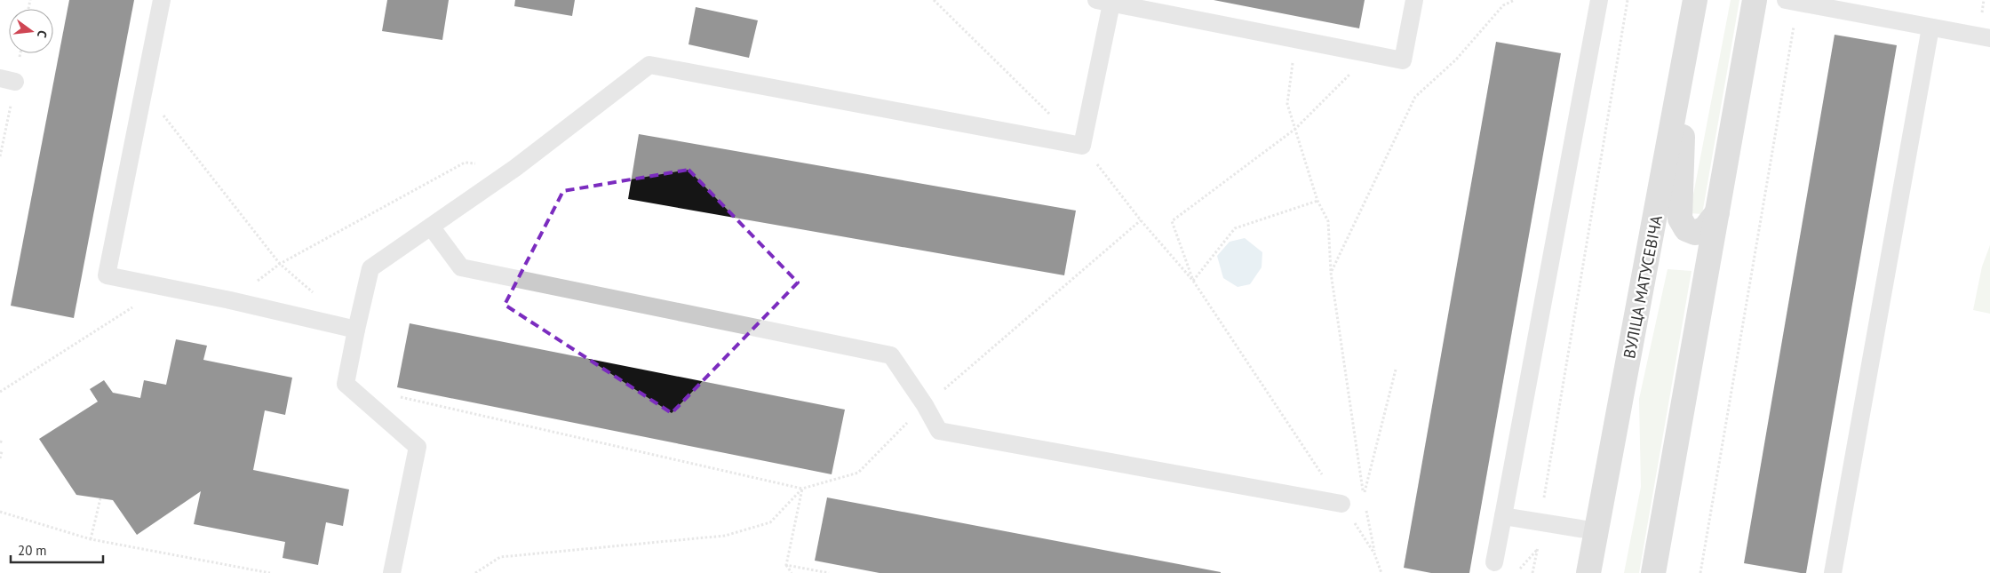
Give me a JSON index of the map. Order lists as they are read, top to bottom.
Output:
{
  "streets": {
    "main road": ["ВУЛІЦА МАТУСЕВІЧА"]
  },
  "scale_bar": "20 m",
  "north": "right"
}
